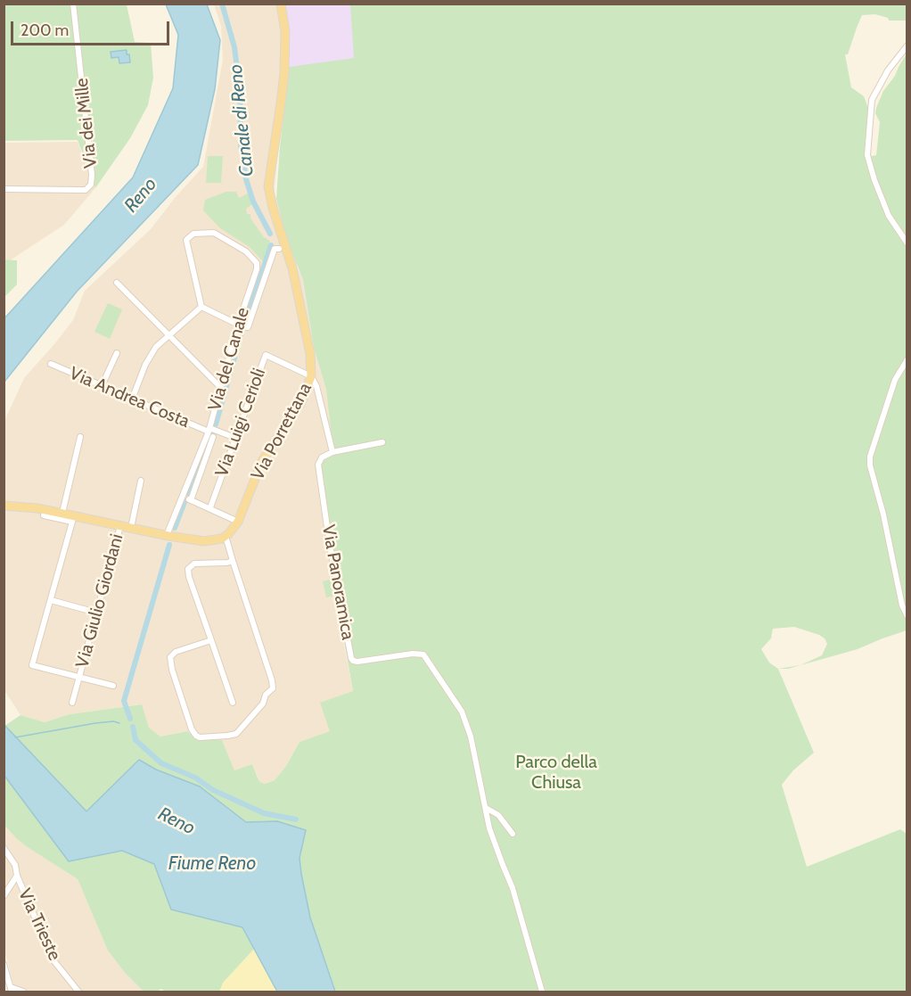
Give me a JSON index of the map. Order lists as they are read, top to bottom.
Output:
{
  "streets": {
    "main road": ["Via Porrettana"],
    "street": [
      "Via dei Mille",
      "Via del Canale",
      "Via Andrea Costa",
      "Via Luigi Cerioli",
      "Via Panoramica",
      "Via Giulio Giordani",
      "Via Trieste"
    ]
  },
  "crossings": [
    ["Via del Canale", "Via Andrea Costa"],
    ["Via Andrea Costa", "Via Luigi Cerioli"],
    ["Via Luigi Cerioli", "Via Porrettana"]
  ],
  "water": ["Canale di Reno", "Reno", "Fiume Reno"],
  "parks": ["Parco della Chiusa"],
  "scale_bar": "200 m"
}
